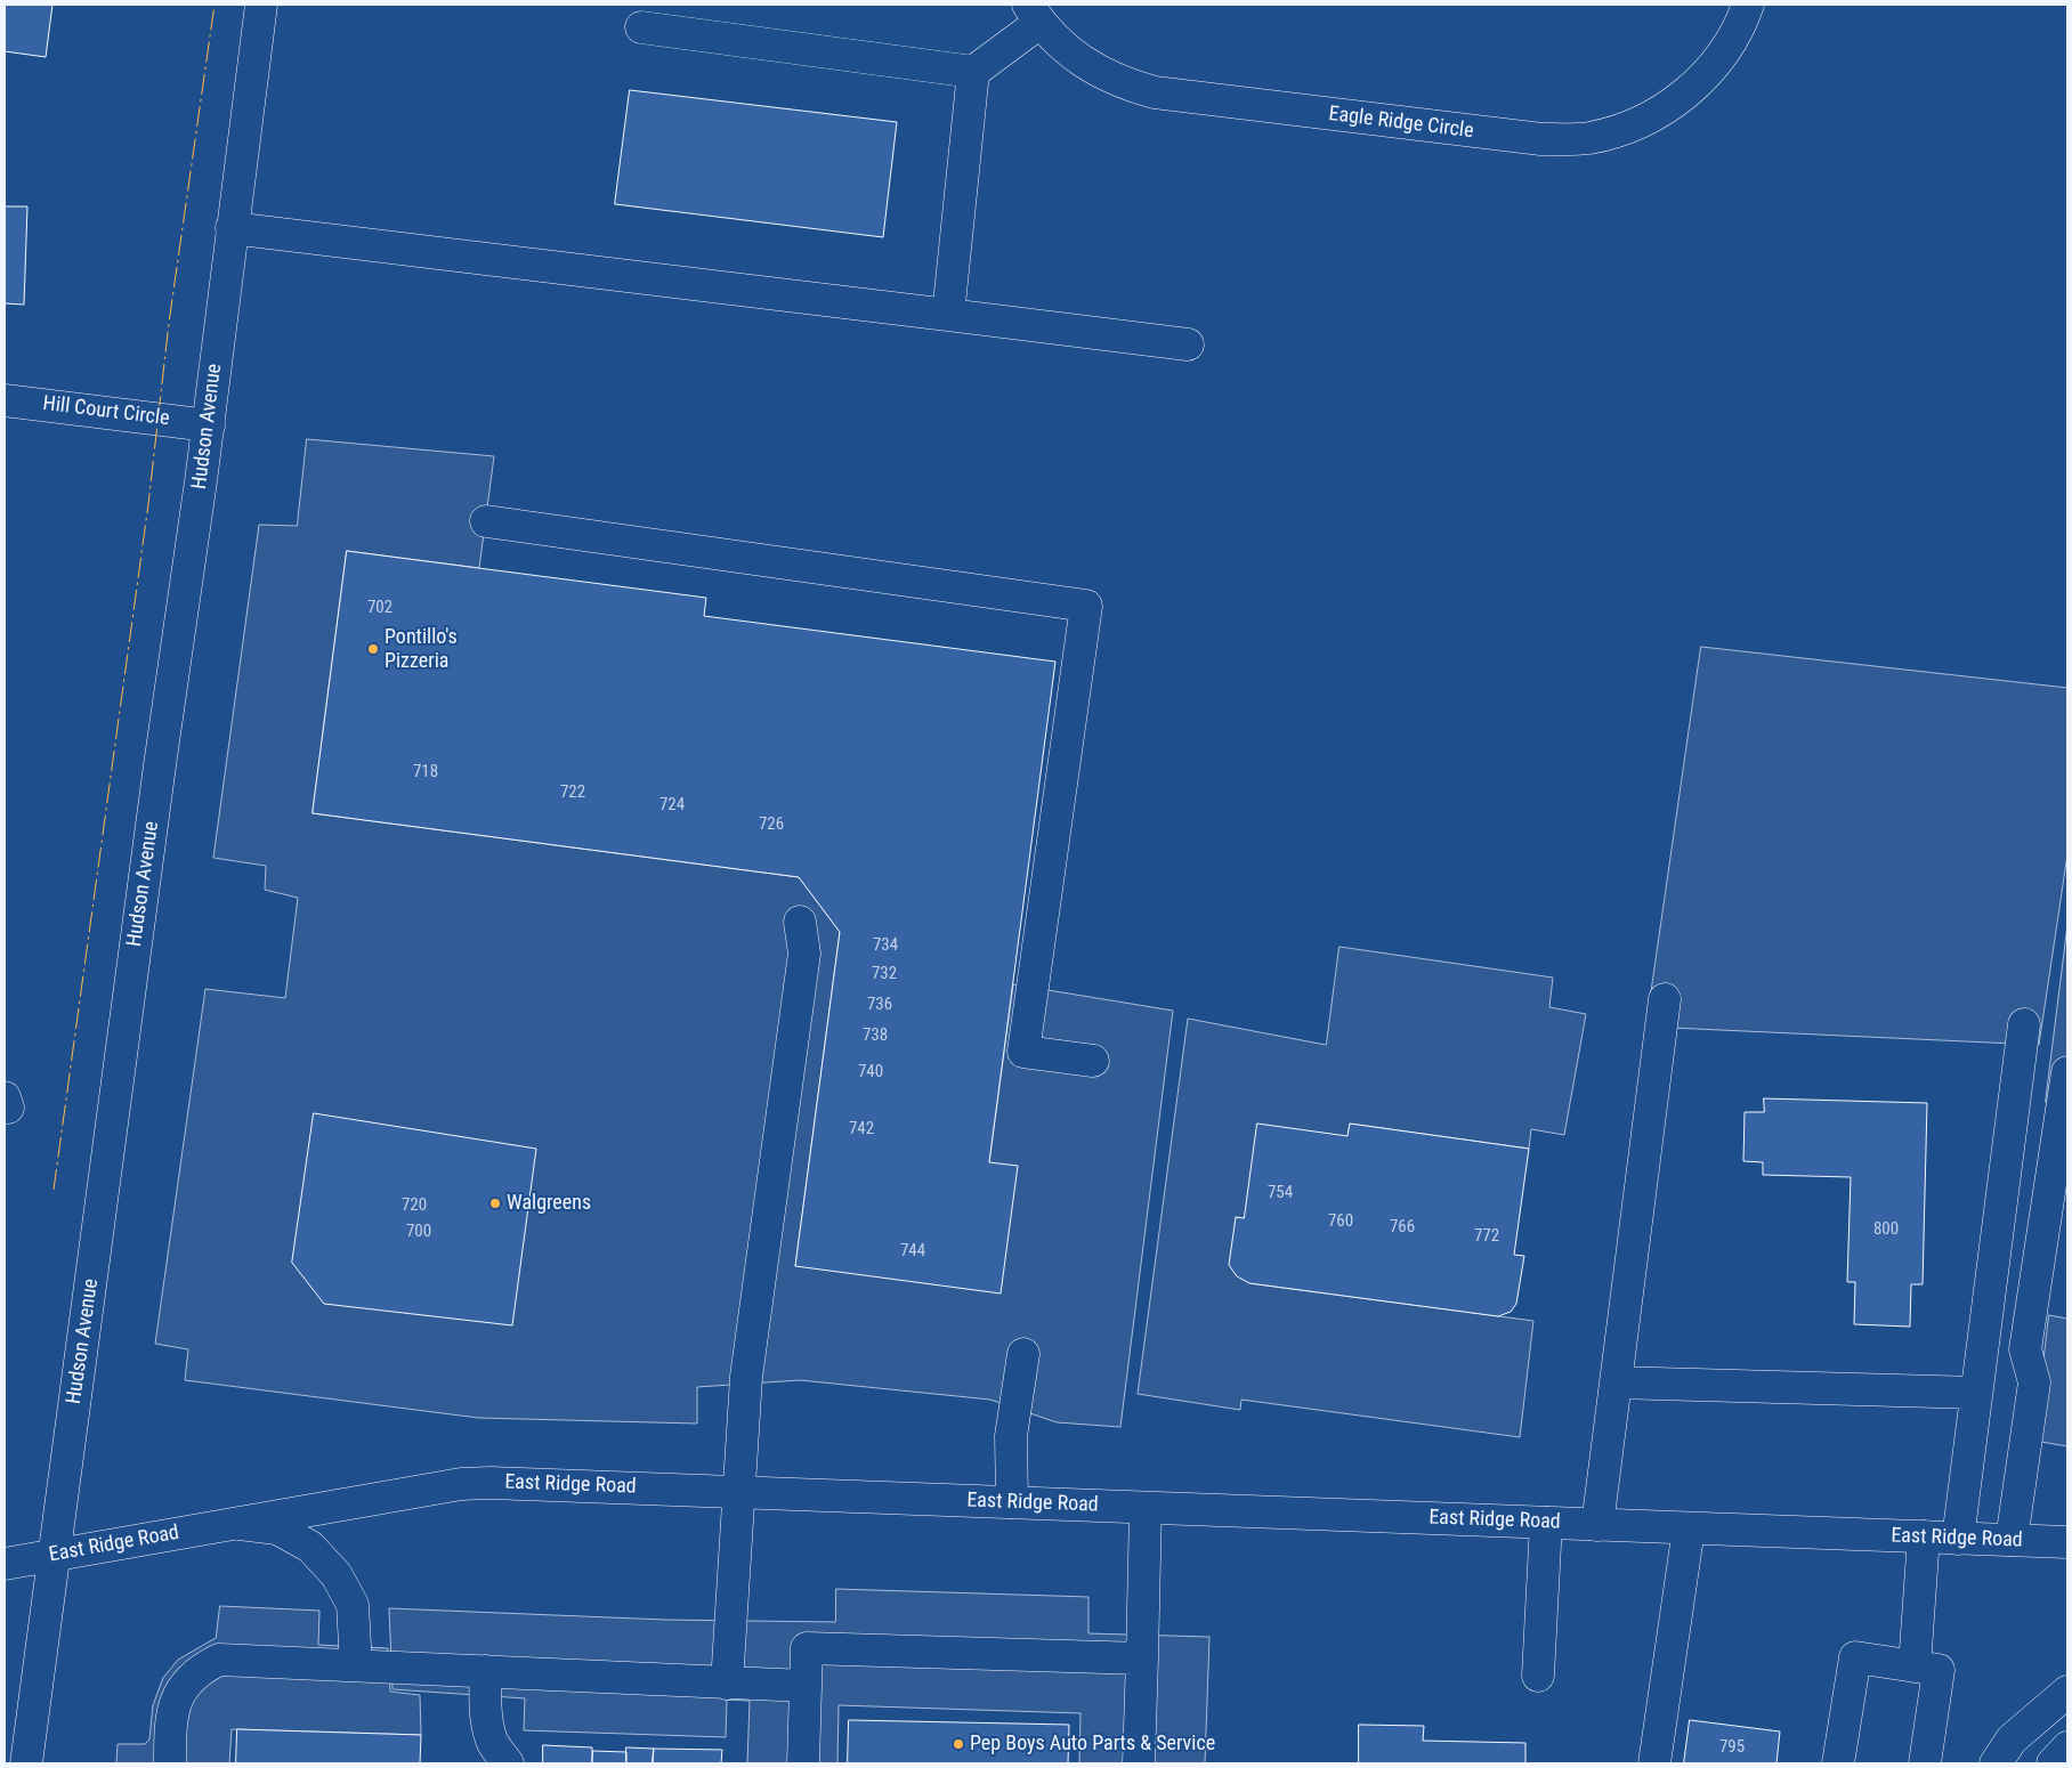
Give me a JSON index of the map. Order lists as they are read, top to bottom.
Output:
{
  "streets": {
    "main road": [
      "Eagle Ridge Circle",
      "Hill Court Circle",
      "Hudson Avenue",
      "East Ridge Road"
    ]
  },
  "crossings": [
    ["Hill Court Circle", "Hudson Avenue"],
    ["Hudson Avenue", "East Ridge Road"]
  ],
  "places": ["Pontillo's Pizzeria", "Walgreens", "Pep Boys Auto Parts & Service"],
  "house_numbers": [
    "702",
    "718",
    "722",
    "724",
    "726",
    "734",
    "732",
    "736",
    "738",
    "740",
    "742",
    "754",
    "720",
    "760",
    "766",
    "800",
    "700",
    "772",
    "744",
    "795"
  ]
}
